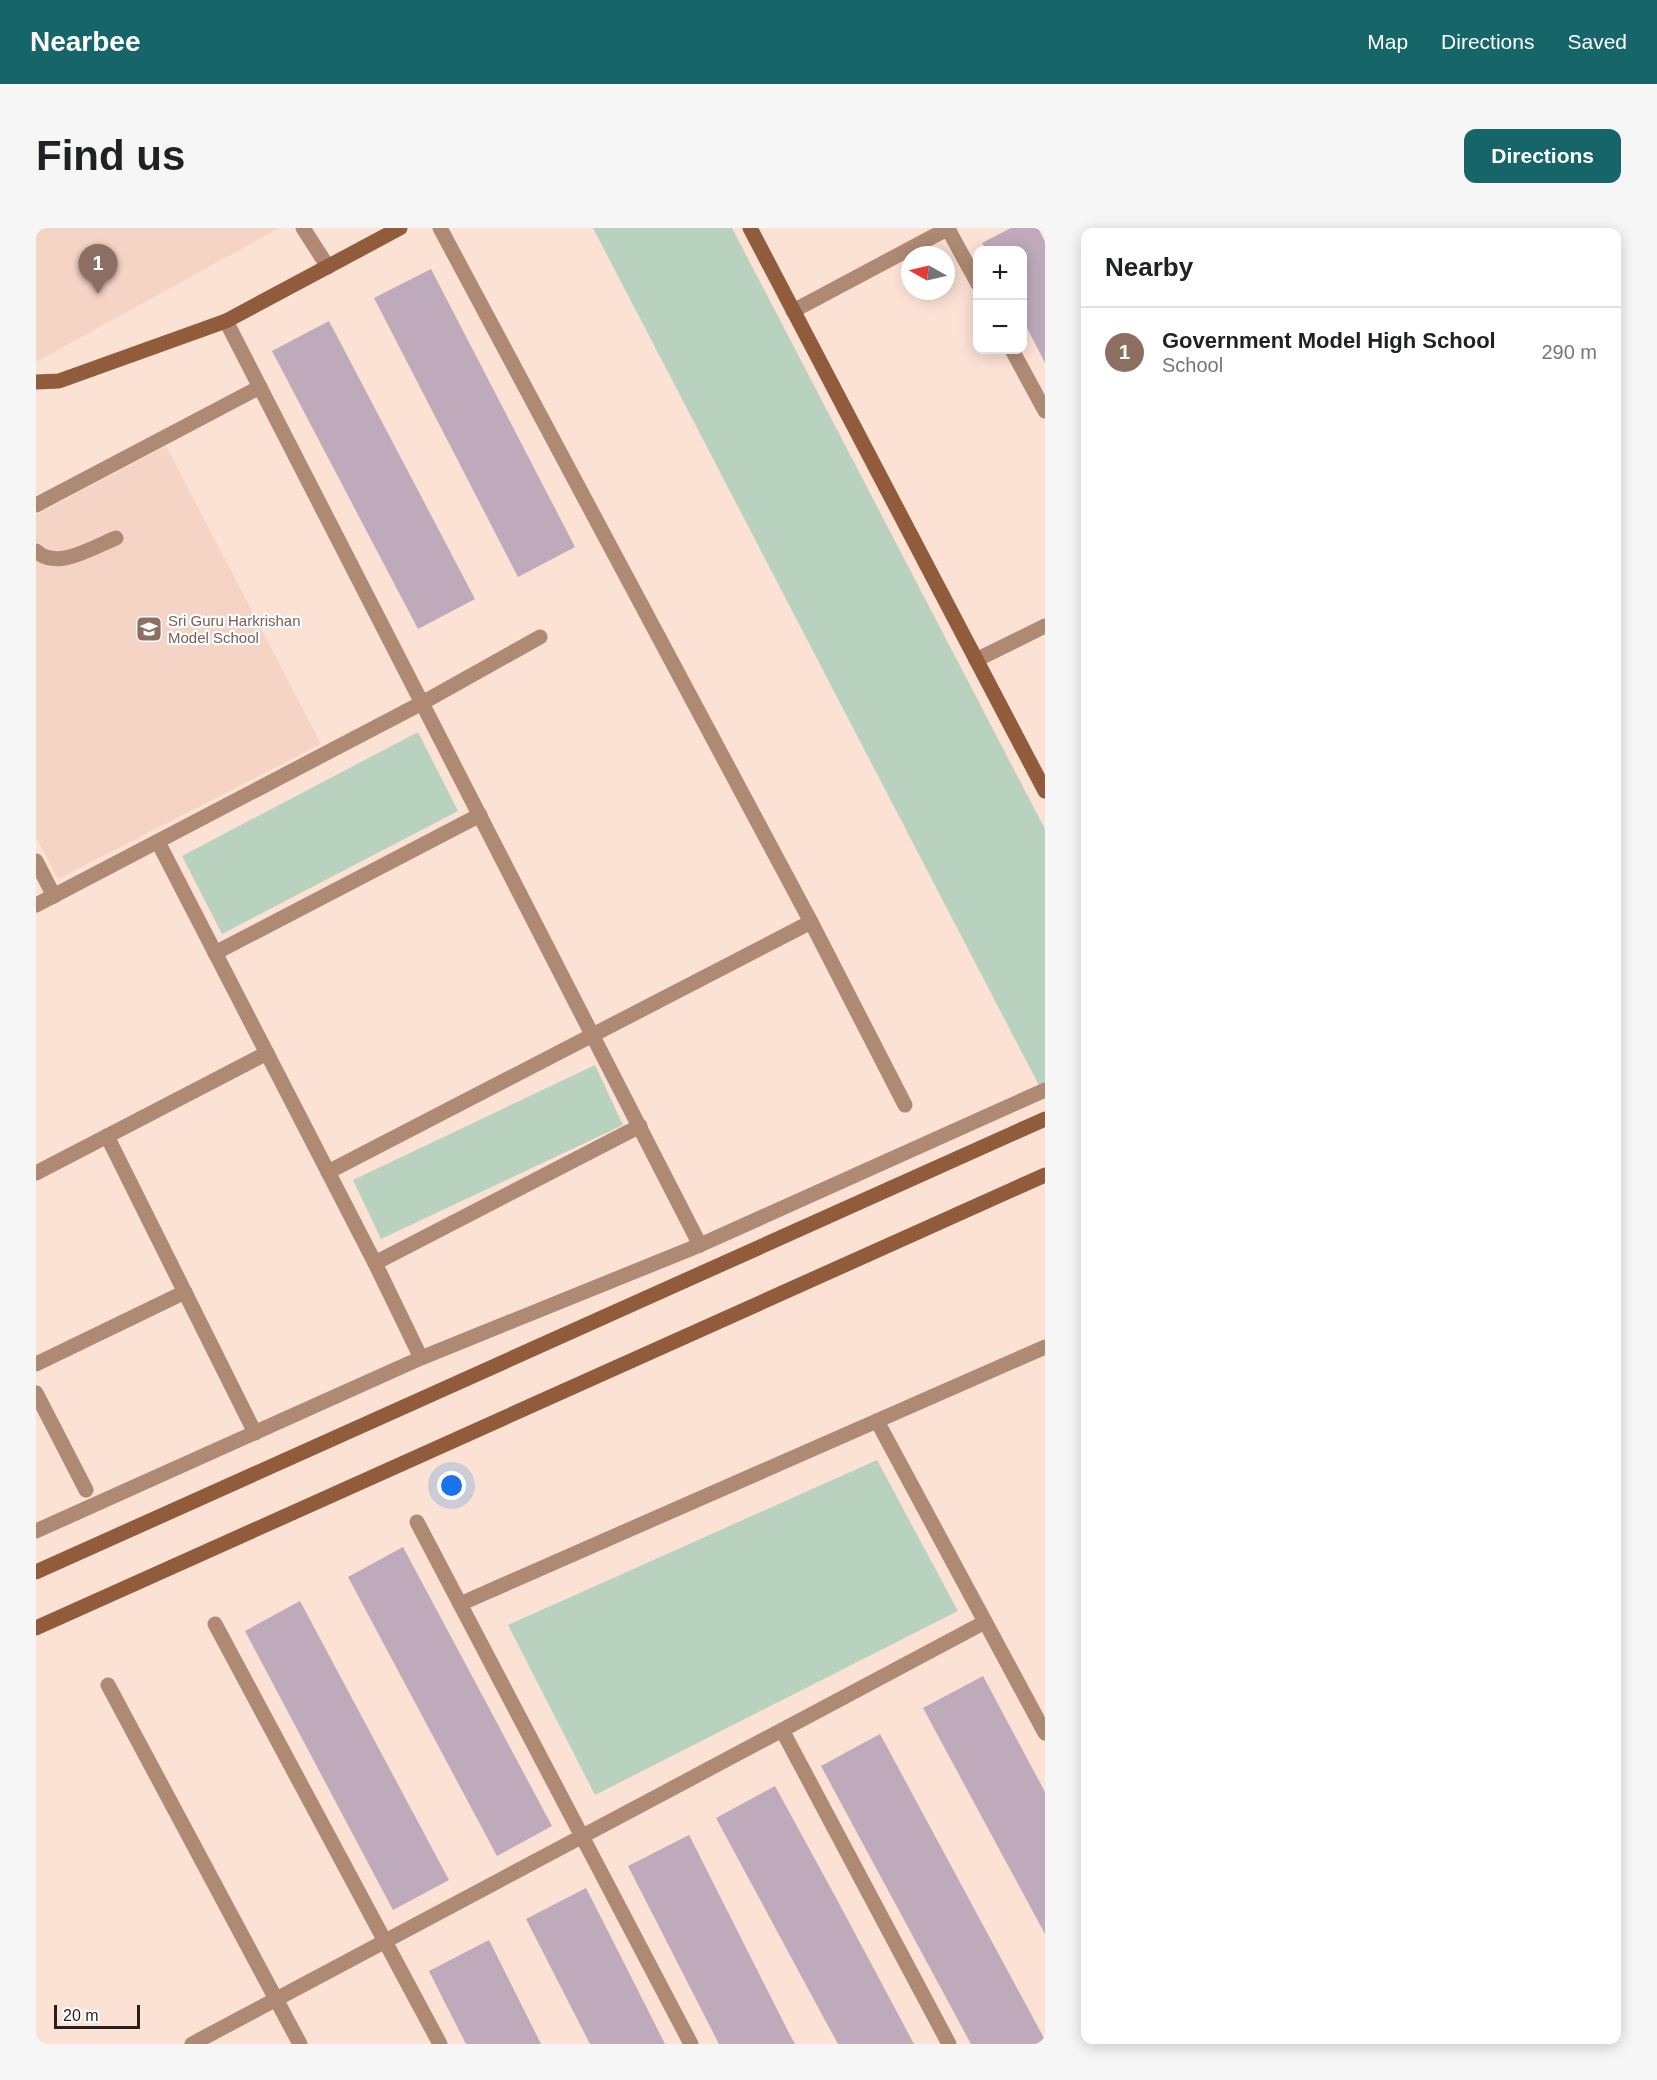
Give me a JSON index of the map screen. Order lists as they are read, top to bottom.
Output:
{
  "places": {
    "school or university": ["Sri Guru Harkrishan Model School"]
  },
  "scale_bar": "20 m",
  "north": "left",
  "page": {
    "header": "Nearbee",
    "nav": ["Map", "Directions", "Saved"],
    "buttons": "Directions",
    "title": "Find us",
    "heading": "Nearby",
    "pins": "1",
    "map_buttons": ["+", "−"],
    "list": [
      {
        "mark": "1",
        "name": "Government Model High School",
        "note": "School",
        "value": "290 m"
      }
    ],
    "scale": "20 m"
  }
}
